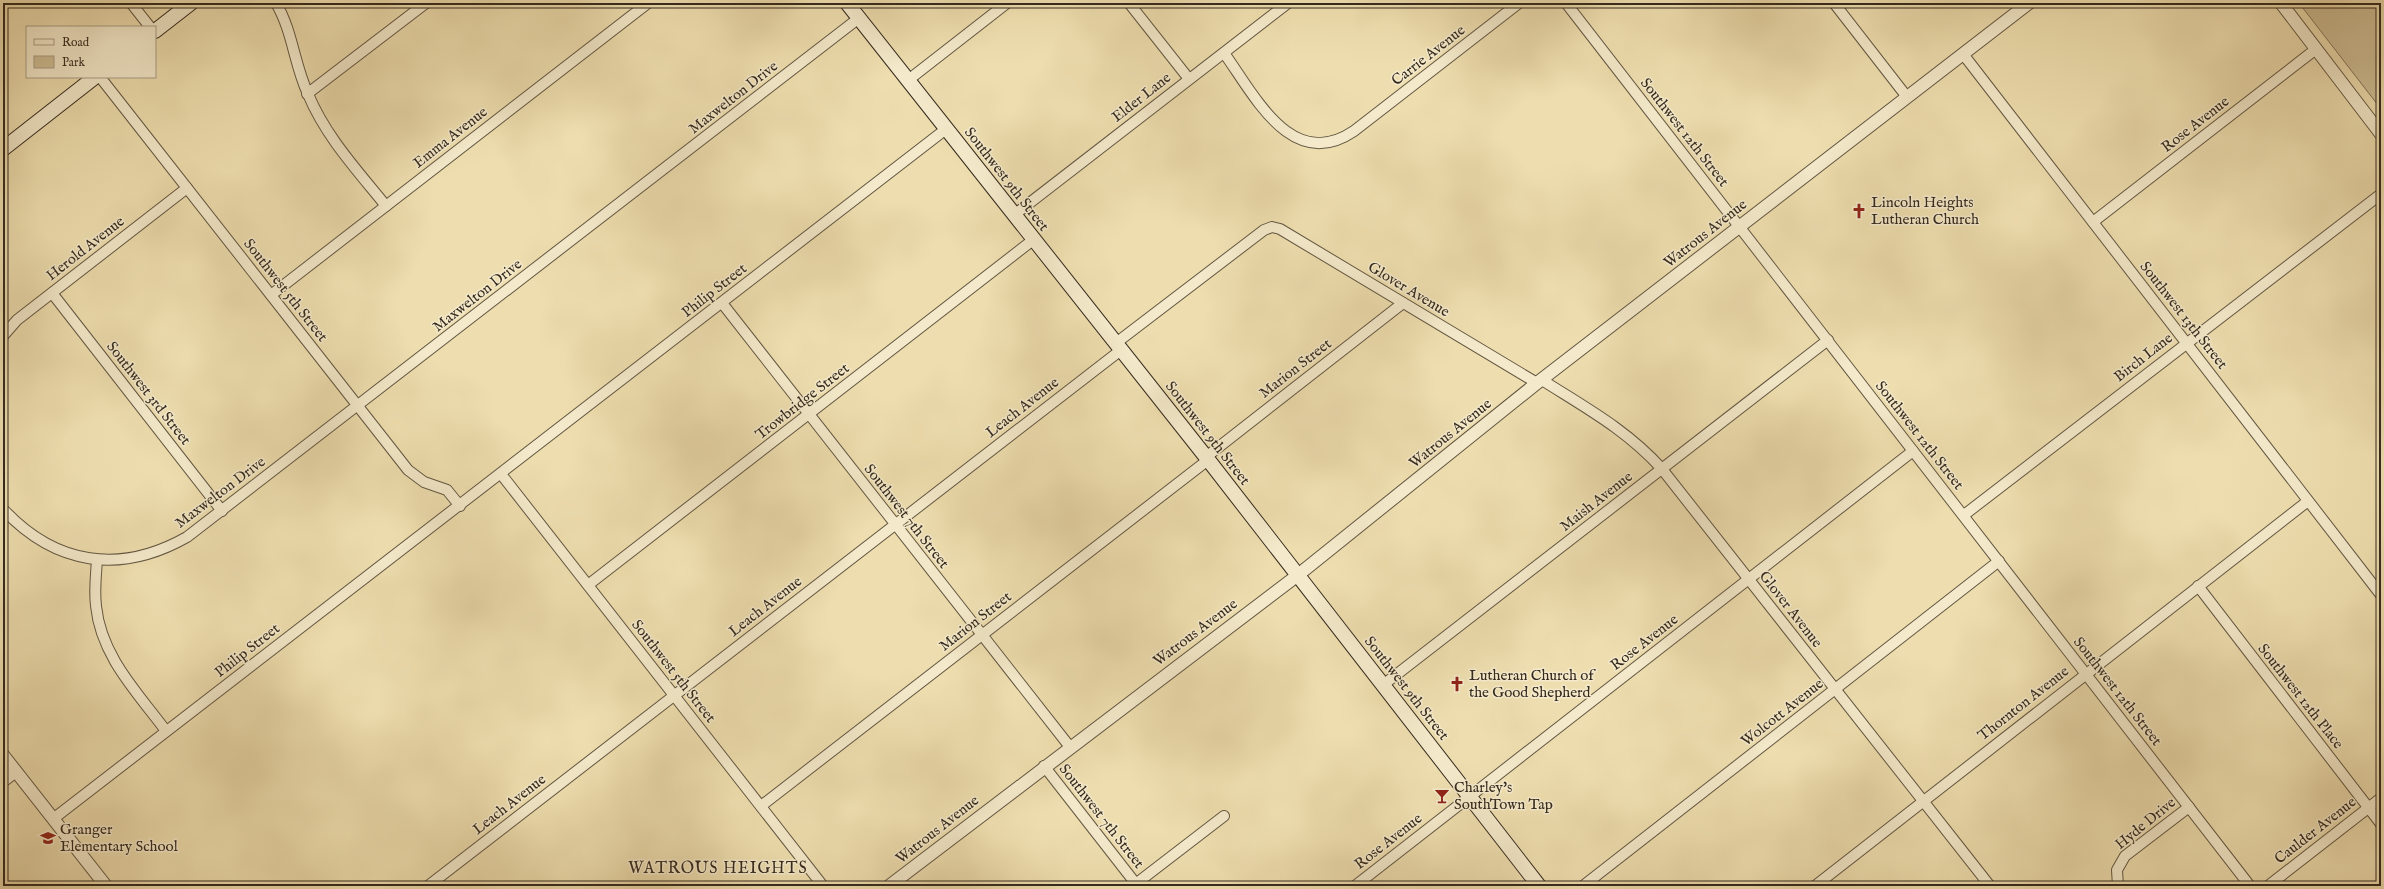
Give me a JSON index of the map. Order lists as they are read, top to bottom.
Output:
{
  "streets": {
    "main road": ["Southwest 9th Street"],
    "street": [
      "Carrie Avenue",
      "Maxwelton Drive",
      "Elder Lane",
      "Rose Avenue",
      "Southwest 12th Street",
      "Emma Avenue",
      "Watrous Avenue",
      "Herold Avenue",
      "Glover Avenue",
      "Southwest 5th Street",
      "Philip Street",
      "Southwest 13th Street",
      "Birch Lane",
      "Marion Street",
      "Southwest 3rd Street",
      "Trowbridge Street",
      "Leach Avenue",
      "Maish Avenue",
      "Southwest 7th Street",
      "Southwest 12th Place",
      "Thornton Avenue",
      "Wolcott Avenue",
      "Hyde Drive",
      "Caulder Avenue"
    ]
  },
  "crossings": [
    ["Carrie Avenue", "Elder Lane"],
    ["Maxwelton Drive", "Southwest 9th Street"],
    ["Maxwelton Drive", "Southwest 5th Street"],
    ["Maxwelton Drive", "Southwest 3rd Street"],
    ["Elder Lane", "Southwest 9th Street"],
    ["Rose Avenue", "Southwest 12th Street"],
    ["Rose Avenue", "Southwest 9th Street"],
    ["Rose Avenue", "Glover Avenue"],
    ["Rose Avenue", "Southwest 13th Street"],
    ["Southwest 12th Street", "Watrous Avenue"],
    ["Southwest 12th Street", "Birch Lane"],
    ["Southwest 12th Street", "Maish Avenue"],
    ["Southwest 12th Street", "Thornton Avenue"],
    ["Southwest 12th Street", "Wolcott Avenue"],
    ["Southwest 12th Street", "Hyde Drive"],
    ["Emma Avenue", "Southwest 5th Street"],
    ["Southwest 9th Street", "Watrous Avenue"],
    ["Southwest 9th Street", "Philip Street"],
    ["Southwest 9th Street", "Marion Street"],
    ["Southwest 9th Street", "Trowbridge Street"],
    ["Southwest 9th Street", "Leach Avenue"],
    ["Southwest 9th Street", "Maish Avenue"],
    ["Watrous Avenue", "Glover Avenue"],
    ["Watrous Avenue", "Southwest 13th Street"],
    ["Watrous Avenue", "Southwest 7th Street"],
    ["Herold Avenue", "Southwest 5th Street"],
    ["Herold Avenue", "Southwest 3rd Street"],
    ["Glover Avenue", "Marion Street"],
    ["Glover Avenue", "Leach Avenue"],
    ["Glover Avenue", "Maish Avenue"],
    ["Glover Avenue", "Thornton Avenue"],
    ["Glover Avenue", "Wolcott Avenue"],
    ["Southwest 5th Street", "Philip Street"],
    ["Southwest 5th Street", "Marion Street"],
    ["Southwest 5th Street", "Trowbridge Street"],
    ["Southwest 5th Street", "Leach Avenue"],
    ["Philip Street", "Southwest 7th Street"],
    ["Southwest 13th Street", "Birch Lane"],
    ["Southwest 13th Street", "Thornton Avenue"],
    ["Marion Street", "Southwest 7th Street"],
    ["Trowbridge Street", "Southwest 7th Street"],
    ["Leach Avenue", "Southwest 7th Street"],
    ["Southwest 12th Place", "Thornton Avenue"],
    ["Southwest 12th Place", "Caulder Avenue"]
  ],
  "districts": ["WATROUS HEIGHTS"],
  "places": {
    "church": ["Lincoln Heights Lutheran Church", "Lutheran Church of the Good Shepherd"],
    "bar": ["Charley's SouthTown Tap"],
    "school or university": ["Granger Elementary School"]
  },
  "legend": ["Road", "Park"]
}
